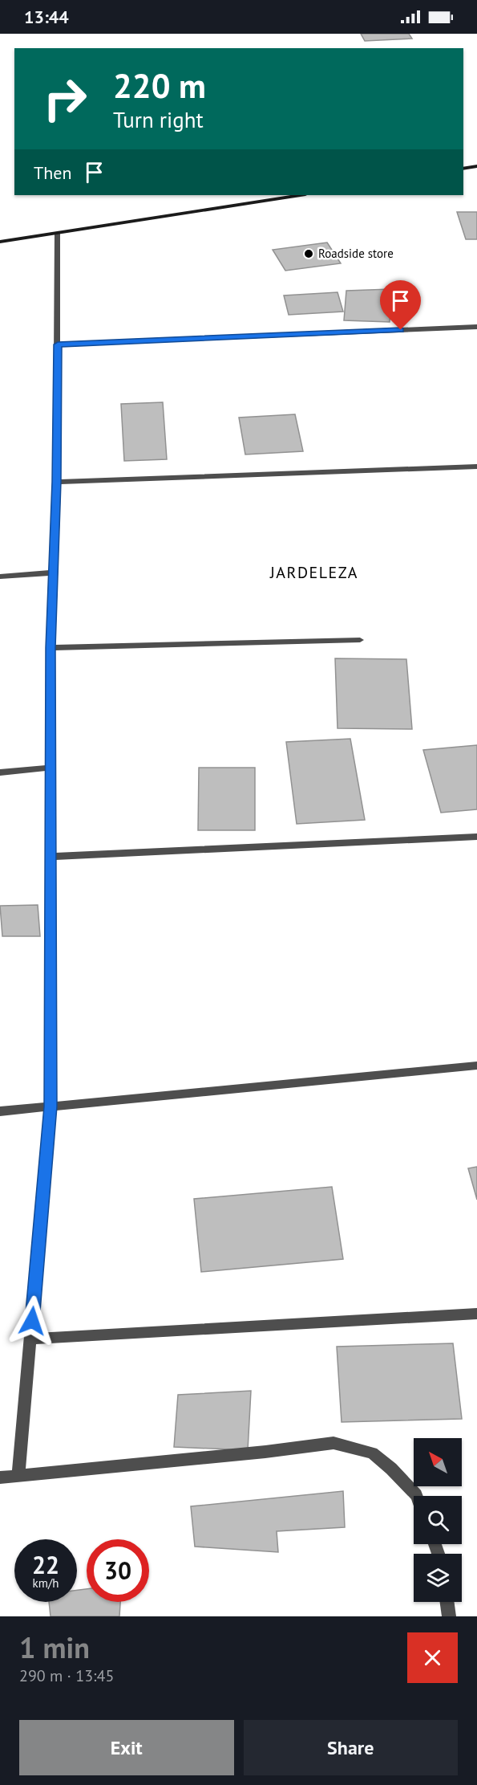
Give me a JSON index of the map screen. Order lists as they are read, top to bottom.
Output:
{
  "districts": ["JARDELEZA"],
  "places": ["Roadside store"],
  "north": "top left",
  "page": {
    "status": "13:44",
    "turn": ["220 m", "Turn right"],
    "then": "Then",
    "speed": "22 km/h",
    "limit": "30",
    "heading": ["1 min", "290 m · 13:45"],
    "buttons": ["Exit", "Share"]
  }
}
